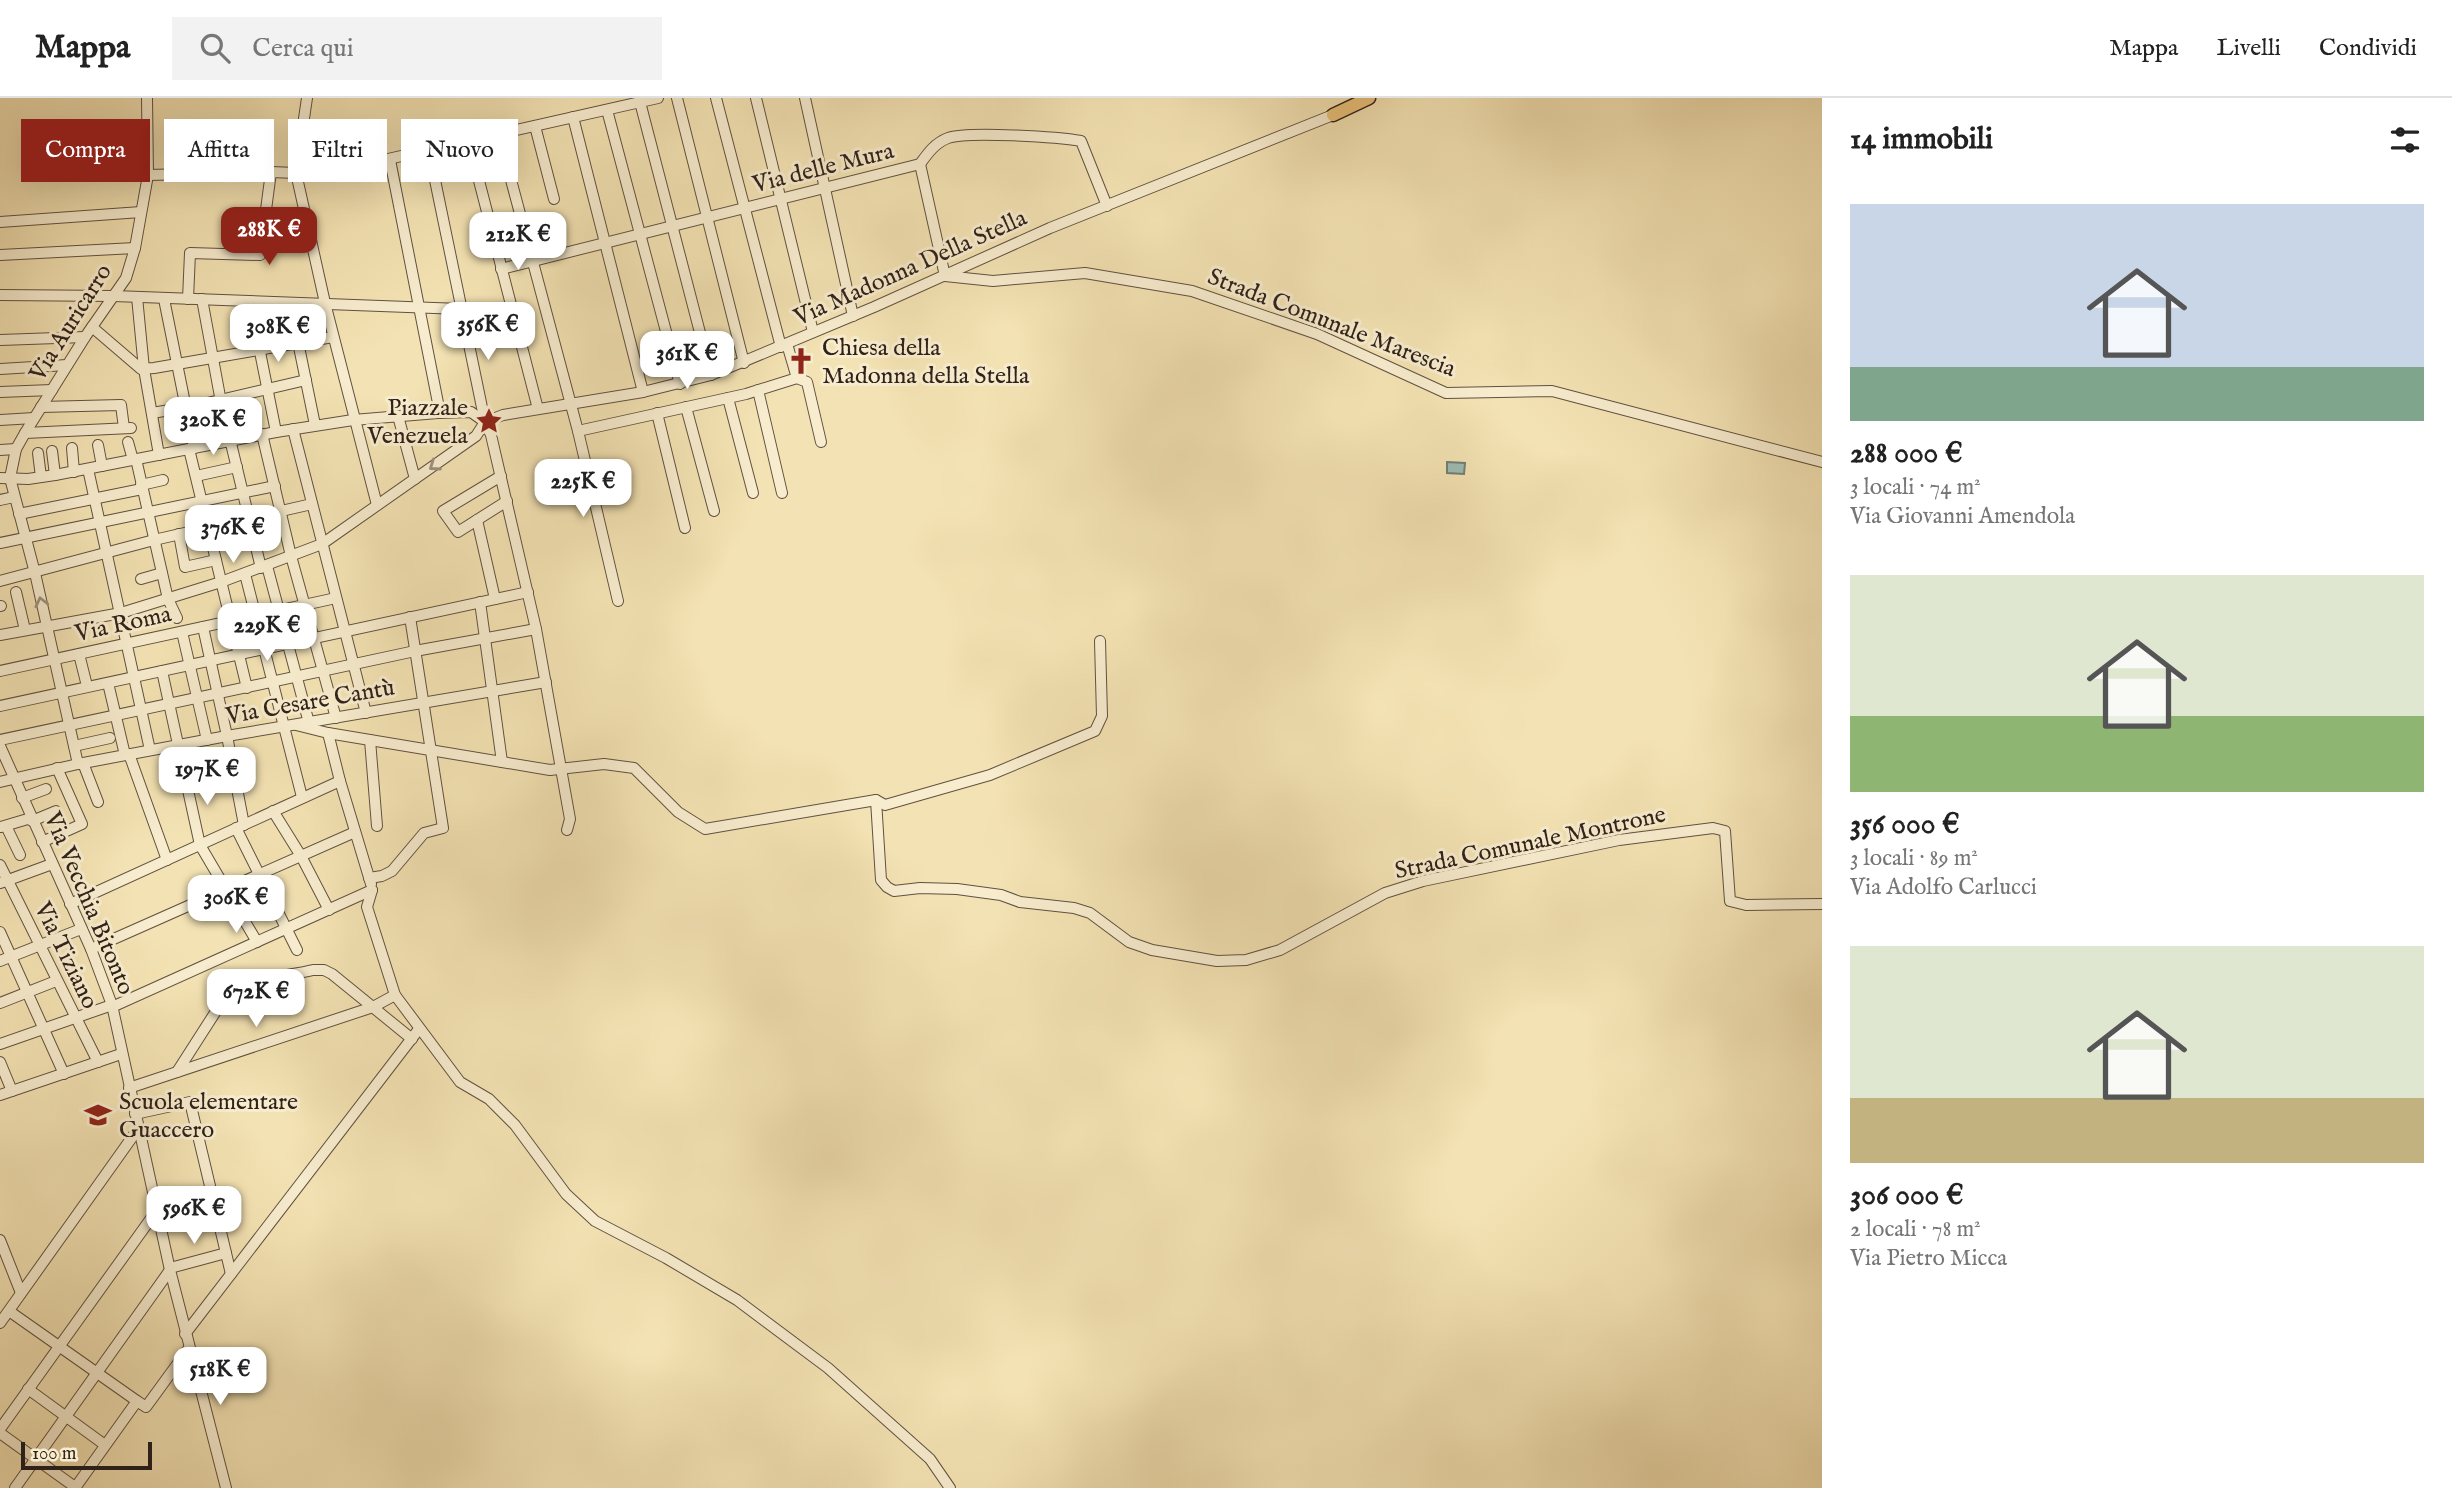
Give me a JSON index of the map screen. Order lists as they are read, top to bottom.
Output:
{
  "streets": {
    "street": [
      "Via delle Mura",
      "Via Madonna Della Stella",
      "Via Auricarro",
      "Strada Comunale Marescia",
      "Via Roma",
      "Via Cesare Cantù",
      "Strada Comunale Montrone",
      "Via Vecchia Bitonto",
      "Via Tiziano"
    ]
  },
  "crossings": [
    ["Via delle Mura", "Via Madonna Della Stella"],
    ["Via Madonna Della Stella", "Strada Comunale Marescia"],
    ["Via Auricarro", "Via Roma"],
    ["Via Auricarro", "Via Cesare Cantù"],
    ["Via Cesare Cantù", "Via Vecchia Bitonto"]
  ],
  "places": {
    "church": ["Chiesa della Madonna della Stella"],
    "place": ["Piazzale Venezuela"],
    "school or university": ["Scuola elementare Guaccero"]
  },
  "scale_bar": "100 m",
  "page": {
    "header": "Mappa",
    "search": "Cerca qui",
    "nav": ["Mappa", "Livelli", "Condividi"],
    "heading": "14 immobili",
    "chip": [
      "Compra",
      "Affitta",
      "Filtri",
      "Nuovo"
    ],
    "list": [
      {
        "name": "288 000 €",
        "note": "3 locali · 74 m² · Via Giovanni Amendola"
      },
      {
        "name": "356 000 €",
        "note": "3 locali · 89 m² · Via Adolfo Carlucci"
      },
      {
        "name": "306 000 €",
        "note": "2 locali · 78 m² · Via Pietro Micca"
      }
    ],
    "price": [
      "288K €",
      "212K €",
      "356K €",
      "308K €",
      "361K €",
      "320K €",
      "225K €",
      "376K €",
      "229K €",
      "197K €",
      "306K €",
      "672K €",
      "596K €",
      "518K €"
    ],
    "scale": "100 m"
  }
}
